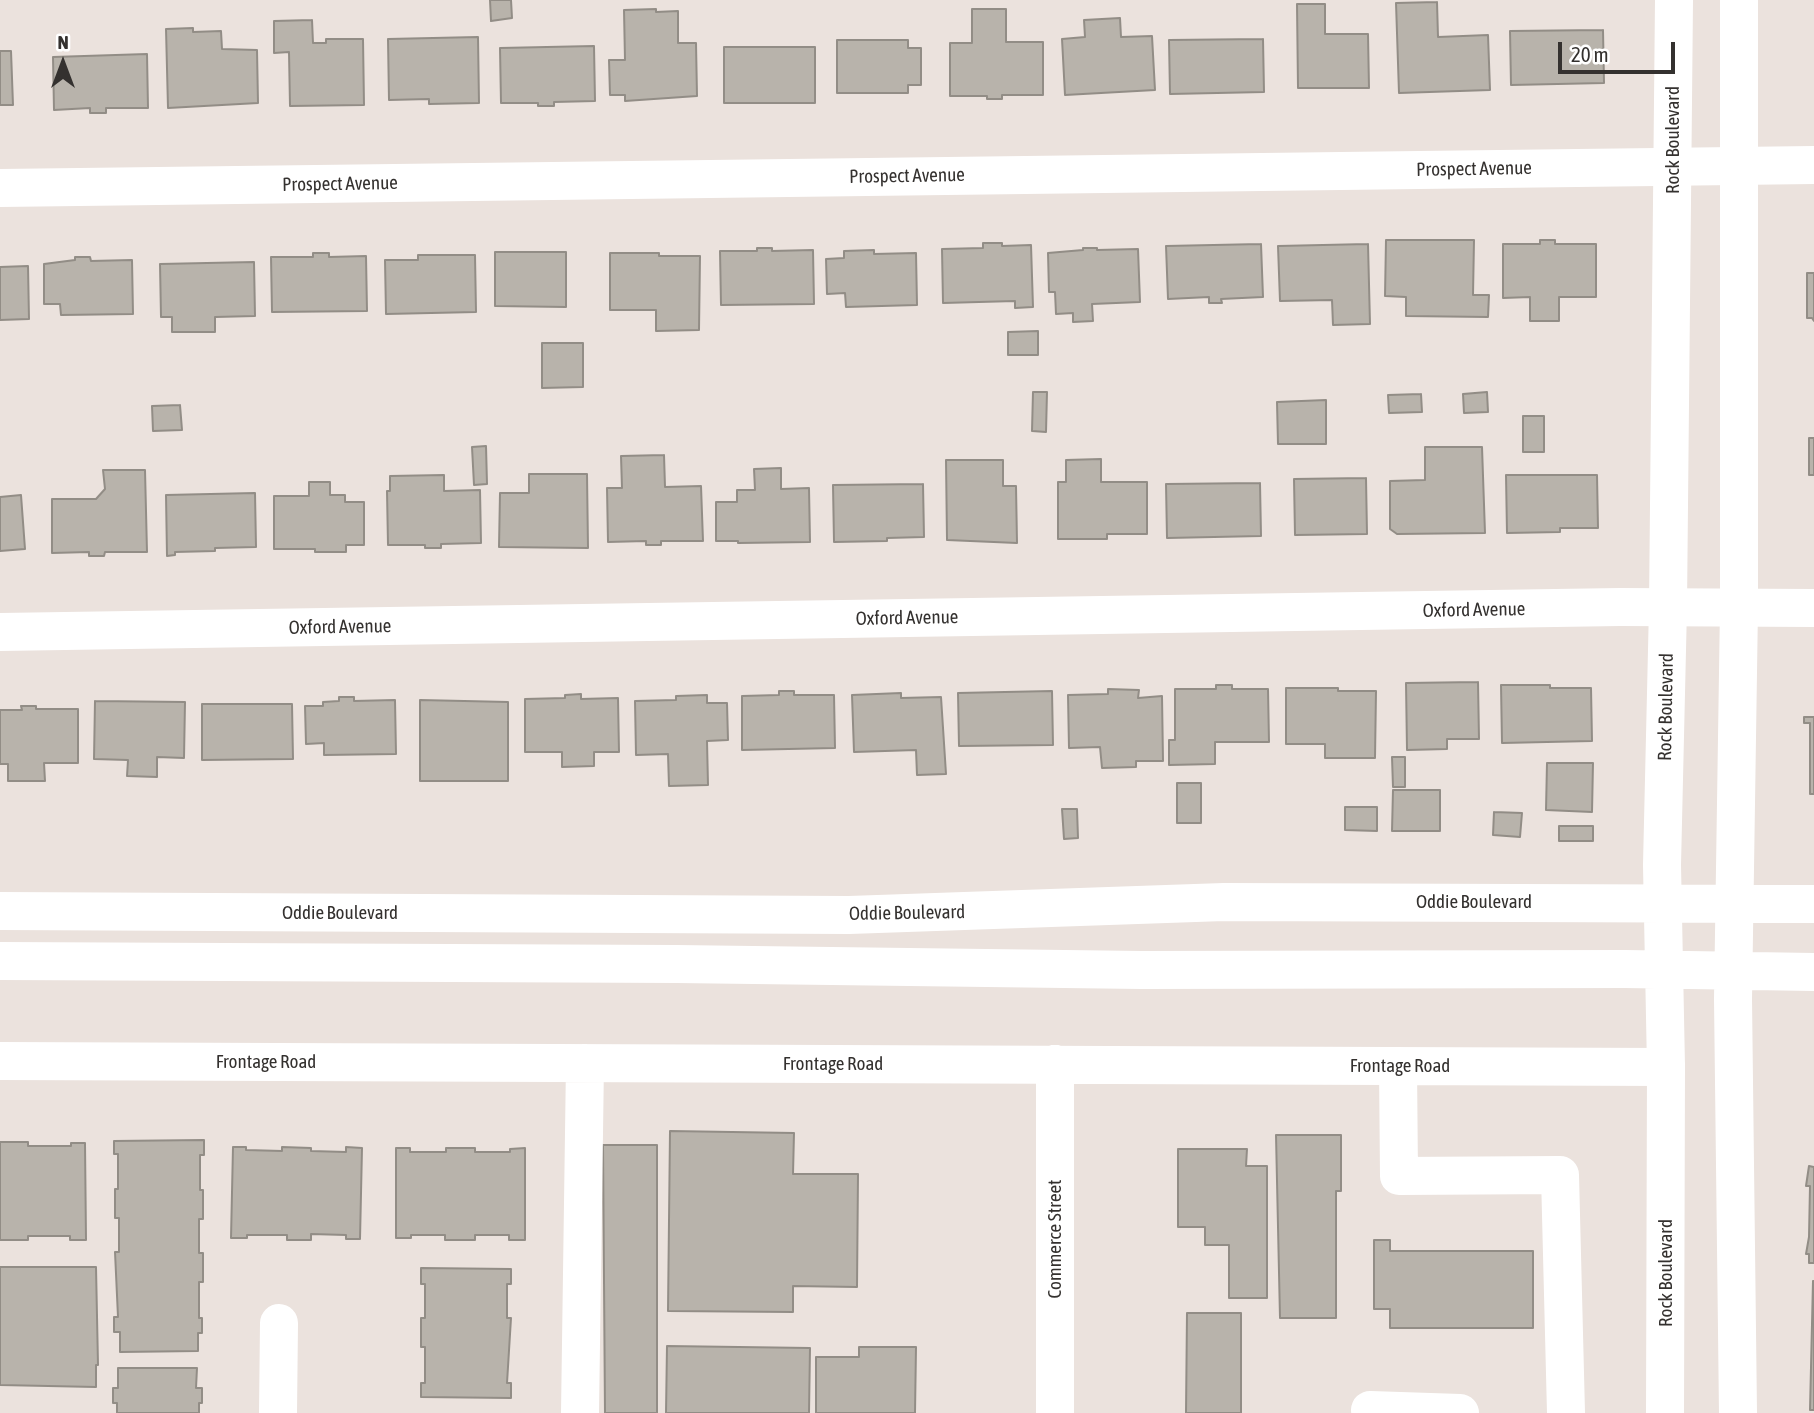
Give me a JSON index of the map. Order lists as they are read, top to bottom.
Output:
{
  "streets": {
    "main road": [
      "Rock Boulevard",
      "Prospect Avenue",
      "Oxford Avenue",
      "Oddie Boulevard",
      "Frontage Road",
      "Commerce Street"
    ]
  },
  "crossings": [
    ["Rock Boulevard", "Prospect Avenue"],
    ["Rock Boulevard", "Oxford Avenue"],
    ["Rock Boulevard", "Oddie Boulevard"],
    ["Rock Boulevard", "Frontage Road"],
    ["Frontage Road", "Commerce Street"]
  ],
  "scale_bar": "20 m",
  "north": "top"
}
